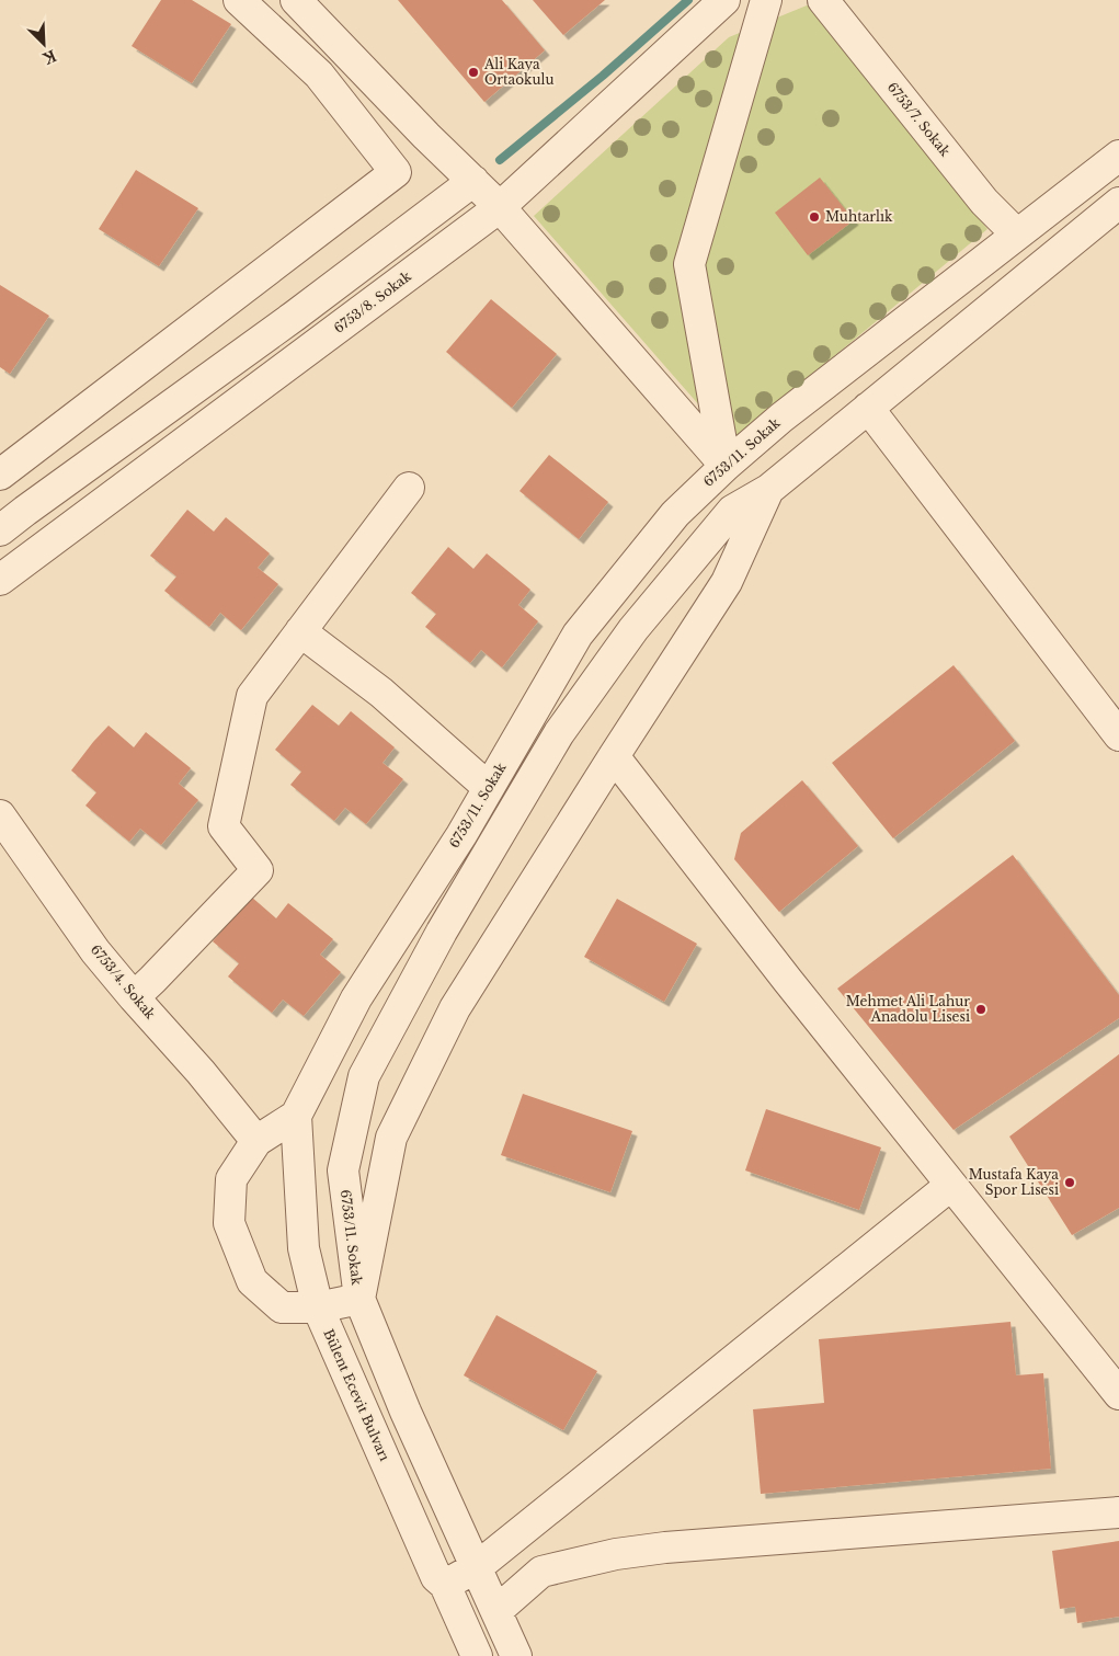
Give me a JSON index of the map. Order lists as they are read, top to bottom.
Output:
{
  "streets": {
    "street": [
      "6753/7. Sokak",
      "6753/8. Sokak",
      "6753/11. Sokak",
      "6753/4. Sokak",
      "Bülent Ecevit Bulvarı"
    ]
  },
  "crossings": [
    ["6753/7. Sokak", "6753/11. Sokak"],
    ["6753/11. Sokak", "6753/4. Sokak"],
    ["6753/11. Sokak", "Bülent Ecevit Bulvarı"]
  ],
  "places": [
    "Ali Kaya Ortaokulu",
    "Muhtarlık",
    "Mehmet Ali Lahur Anadolu Lisesi",
    "Mustafa Kaya Spor Lisesi"
  ],
  "north": "bottom right"
}
